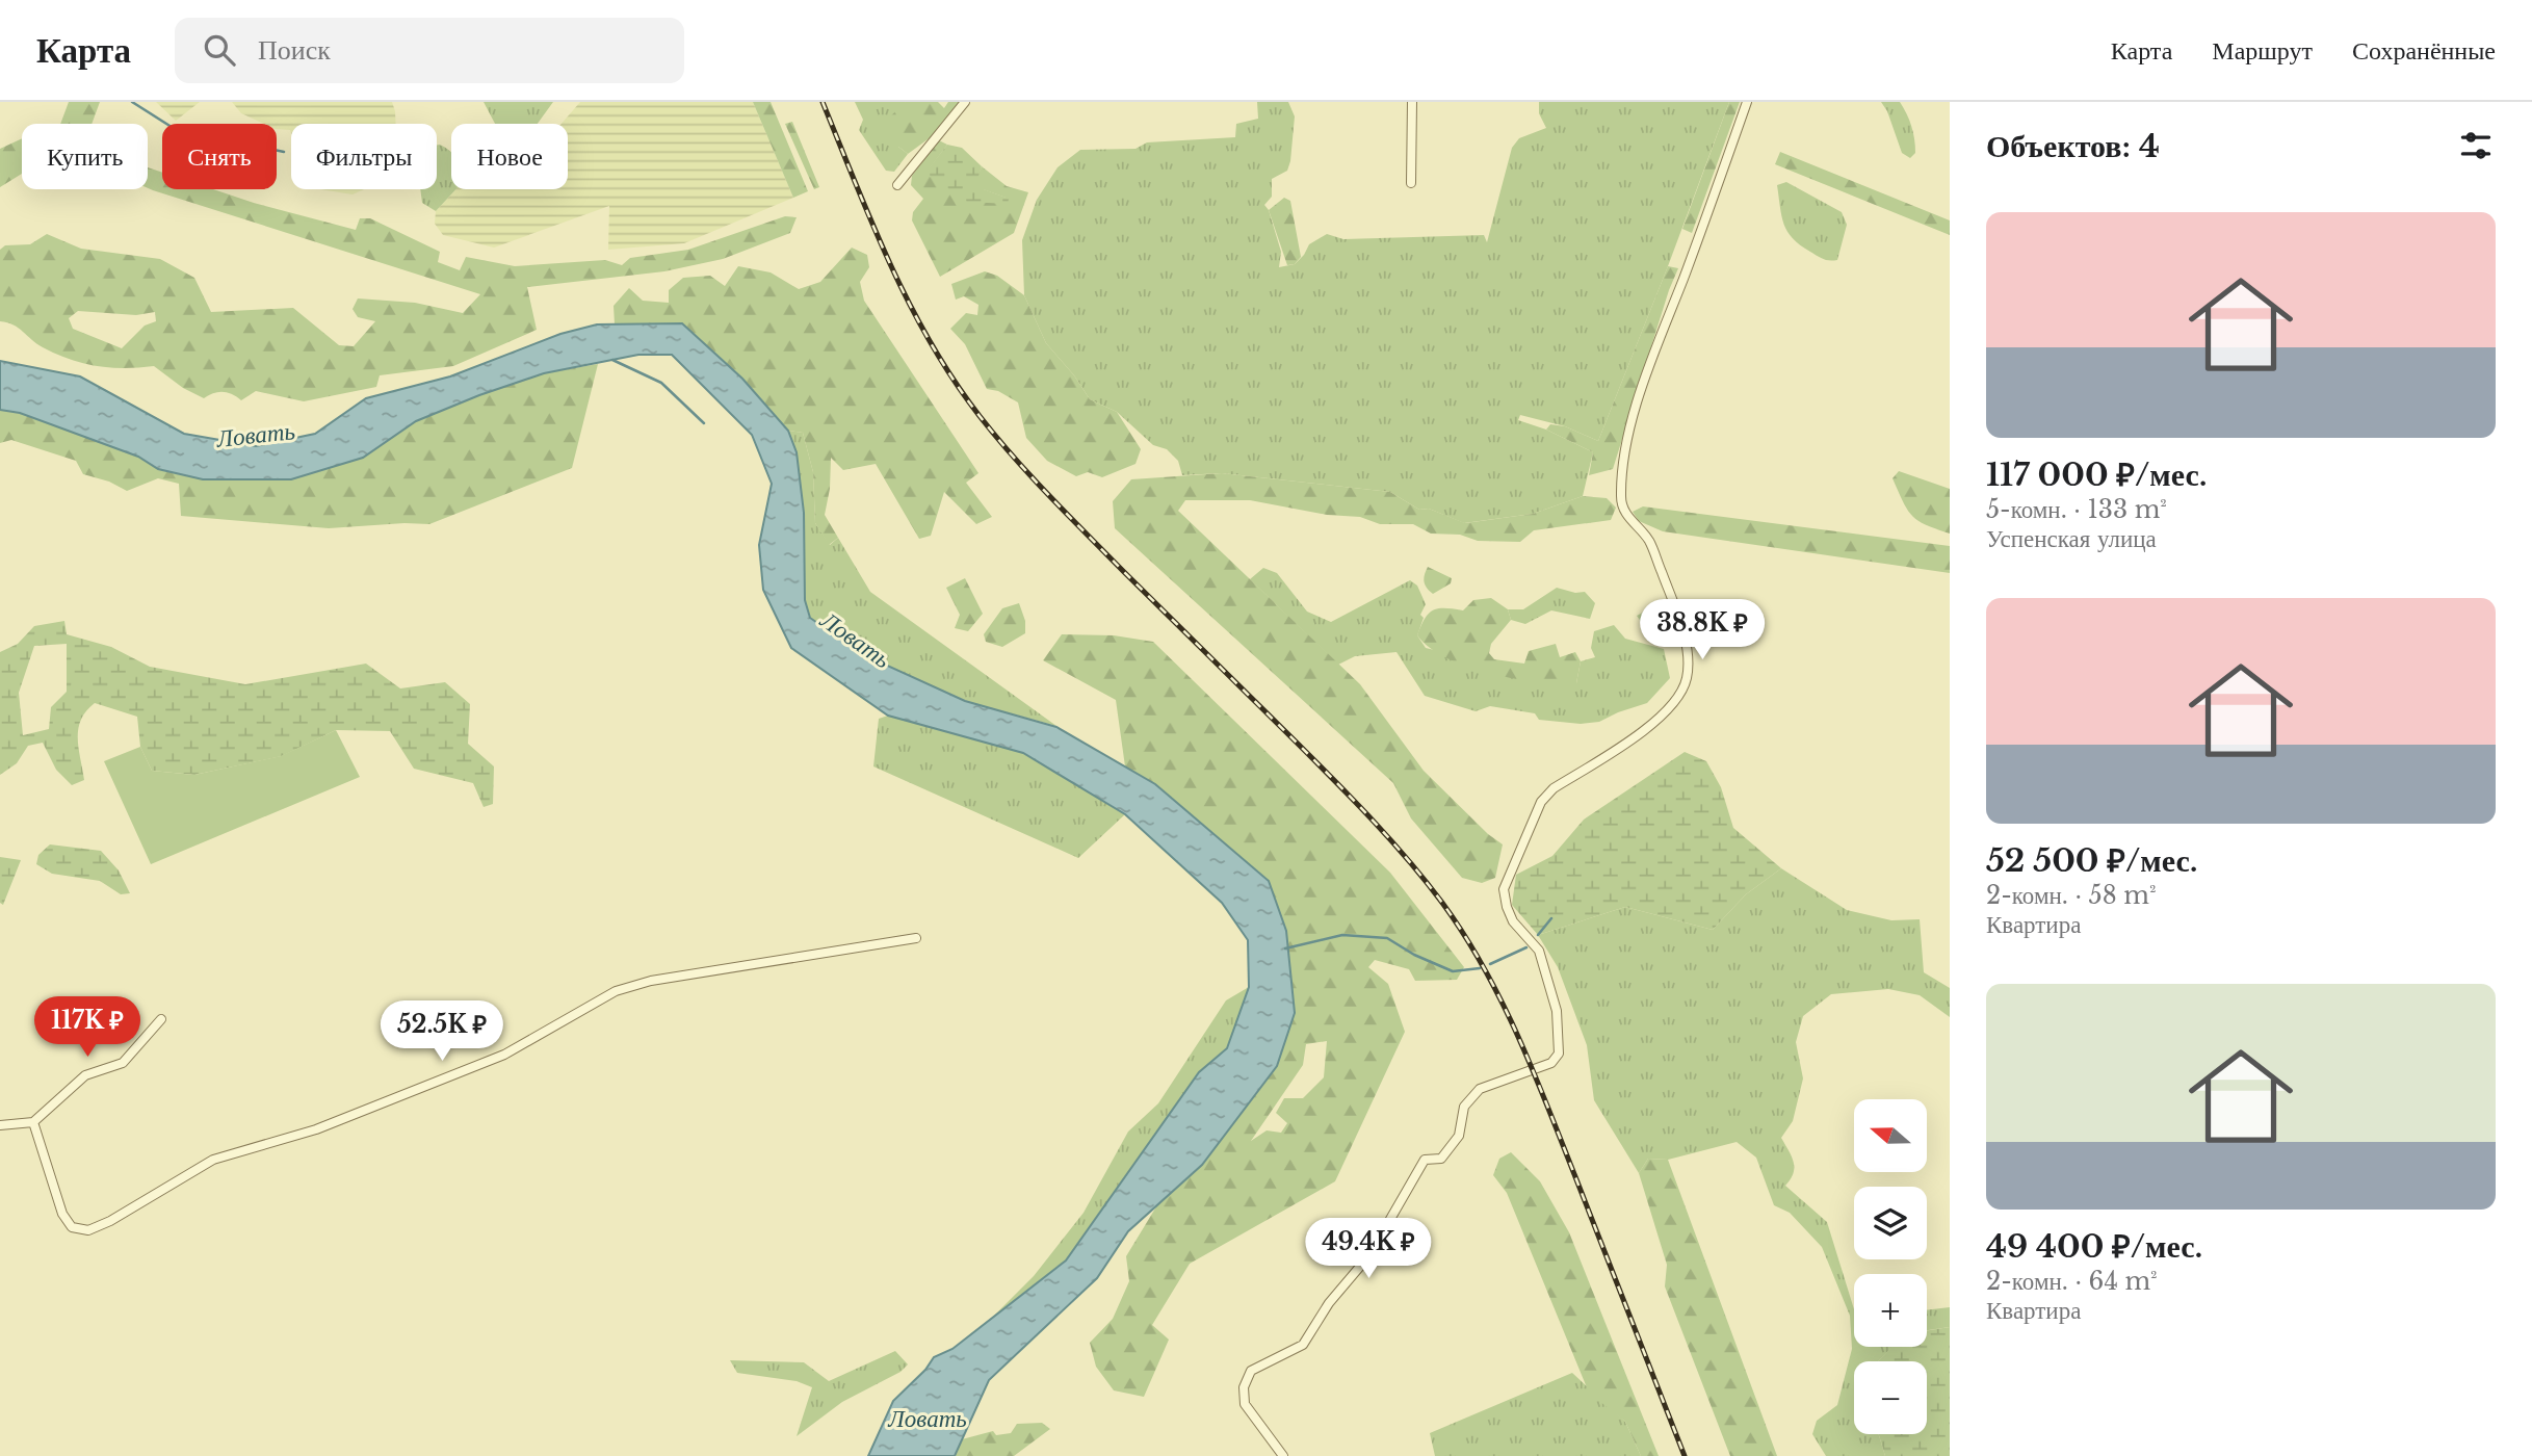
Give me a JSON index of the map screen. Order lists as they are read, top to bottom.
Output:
{
  "water": ["Ловать"],
  "north": "left",
  "page": {
    "header": "Карта",
    "search": "Поиск",
    "nav": ["Карта", "Маршрут", "Сохранённые"],
    "heading": "Объектов: 4",
    "chip": [
      "Купить",
      "Снять",
      "Фильтры",
      "Новое"
    ],
    "list": [
      {
        "name": "117 000 ₽/мес.",
        "note": "5-комн. · 133 m² · Успенская улица"
      },
      {
        "name": "52 500 ₽/мес.",
        "note": "2-комн. · 58 m² · Квартира"
      },
      {
        "name": "49 400 ₽/мес.",
        "note": "2-комн. · 64 m² · Квартира"
      }
    ],
    "price": [
      "38.8K ₽",
      "117K ₽",
      "52.5K ₽",
      "49.4K ₽"
    ],
    "map_buttons": ["+", "−"]
  }
}
